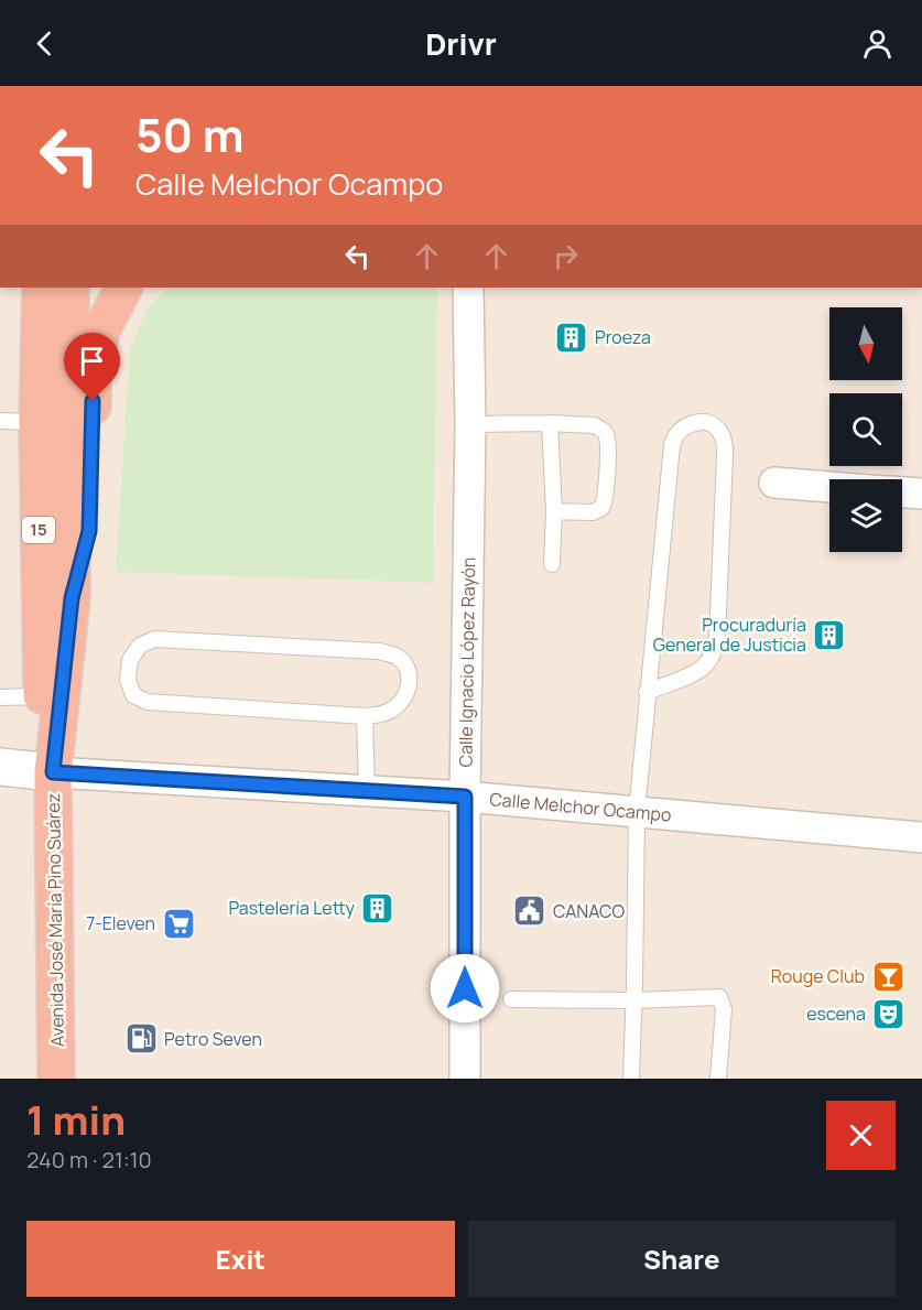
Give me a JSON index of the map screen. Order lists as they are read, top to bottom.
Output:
{
  "streets": {
    "highway": ["15", "Avenida José María Pino Suárez"],
    "street": ["Calle Ignacio López Rayón", "Calle Melchor Ocampo"]
  },
  "crossings": [
    ["15", "Calle Melchor Ocampo"],
    ["15", "Avenida José María Pino Suárez"],
    ["Calle Ignacio López Rayón", "Calle Melchor Ocampo"],
    ["Calle Melchor Ocampo", "Avenida José María Pino Suárez"]
  ],
  "places": {
    "building": ["Proeza", "Procuraduría General de Justicia", "Pastelería Letty"],
    "public building": ["CANACO"],
    "supermarket": ["7-Eleven"],
    "bar": ["Rouge Club"],
    "theatre": ["escena"],
    "fuel station": ["Petro Seven"]
  },
  "north": "bottom",
  "page": {
    "header": "Drivr",
    "turn": ["50 m", "Calle Melchor Ocampo"],
    "heading": ["1 min", "240 m · 21:10"],
    "buttons": ["Exit", "Share"]
  }
}
